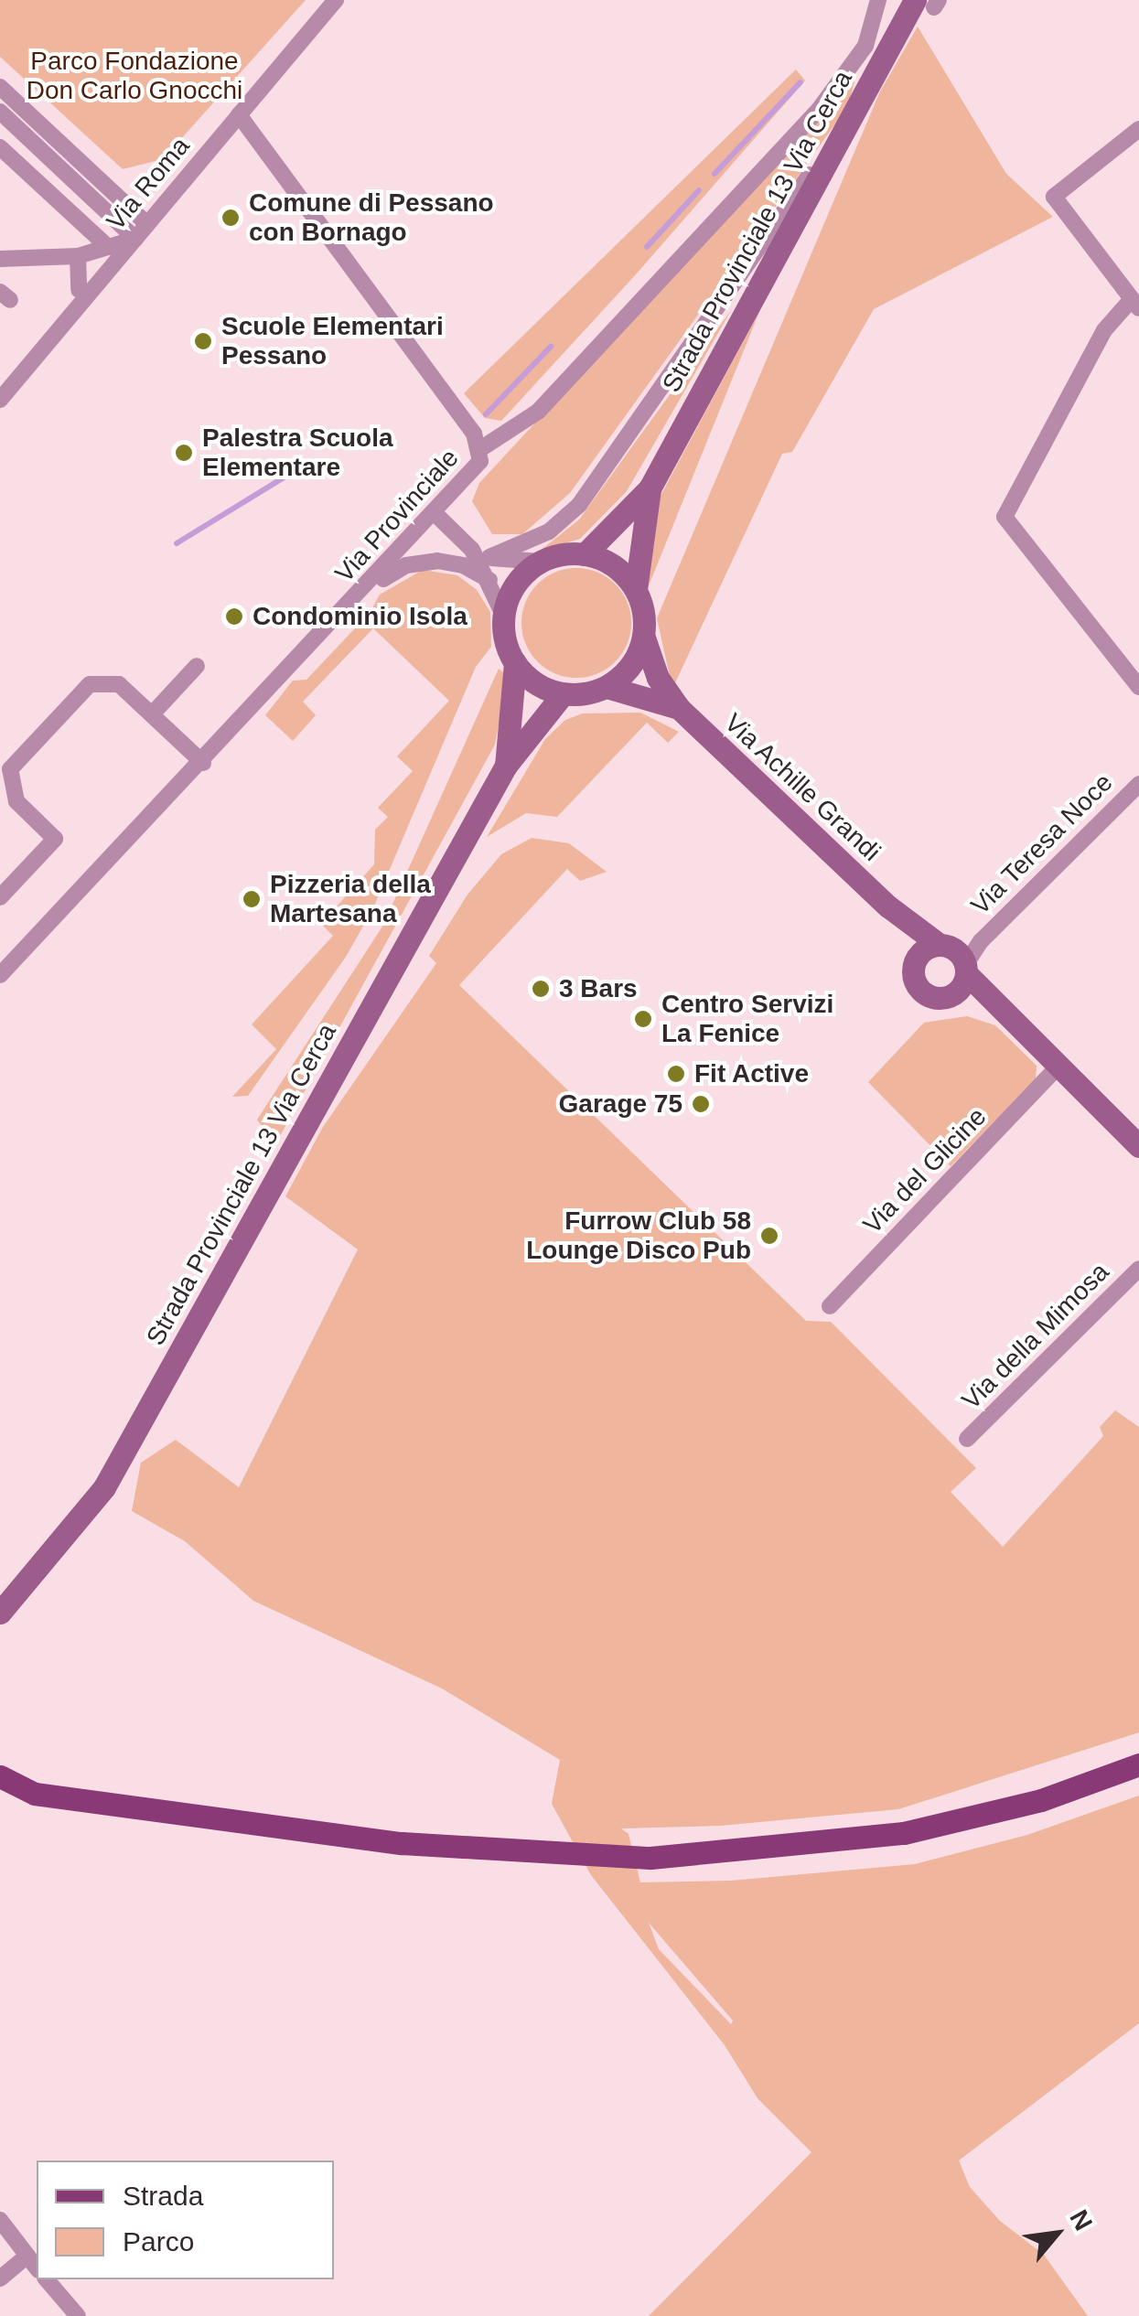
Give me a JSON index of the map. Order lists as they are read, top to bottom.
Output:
{
  "streets": {
    "street": [
      "Via Roma",
      "Strada Provinciale 13 Via Cerca",
      "Via Provinciale",
      "Via Achille Grandi",
      "Via Teresa Noce",
      "Via del Glicine",
      "Via della Mimosa"
    ]
  },
  "crossings": [
    ["Strada Provinciale 13 Via Cerca", "Via Achille Grandi"]
  ],
  "parks": ["Parco Fondazione Don Carlo Gnocchi"],
  "places": [
    "Comune di Pessano con Bornago",
    "Scuole Elementari Pessano",
    "Palestra Scuola Elementare",
    "Condominio Isola",
    "Pizzeria della Martesana",
    "3 Bars",
    "Centro Servizi La Fenice",
    "Fit Active",
    "Garage 75",
    "Furrow Club 58 Lounge Disco Pub"
  ],
  "legend": ["Strada", "Parco"],
  "north": "top right"
}
